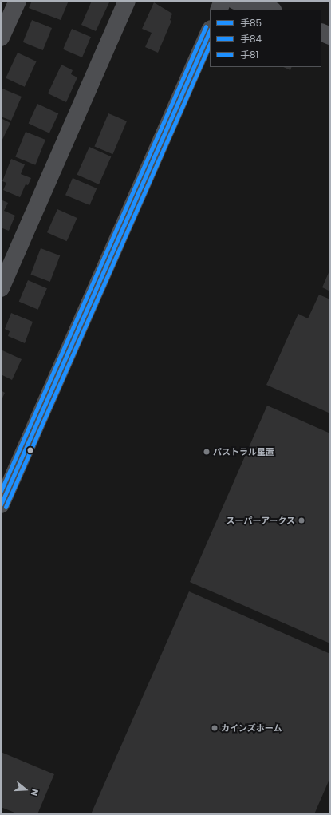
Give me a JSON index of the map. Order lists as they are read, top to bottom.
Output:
{
  "places": ["パストラル星置", "スーパーアークス", "カインズホーム"],
  "lines": ["transit line 手81", "transit line 手85", "transit line 手84"],
  "legend": ["手85", "手84", "手81"],
  "north": "right"
}
